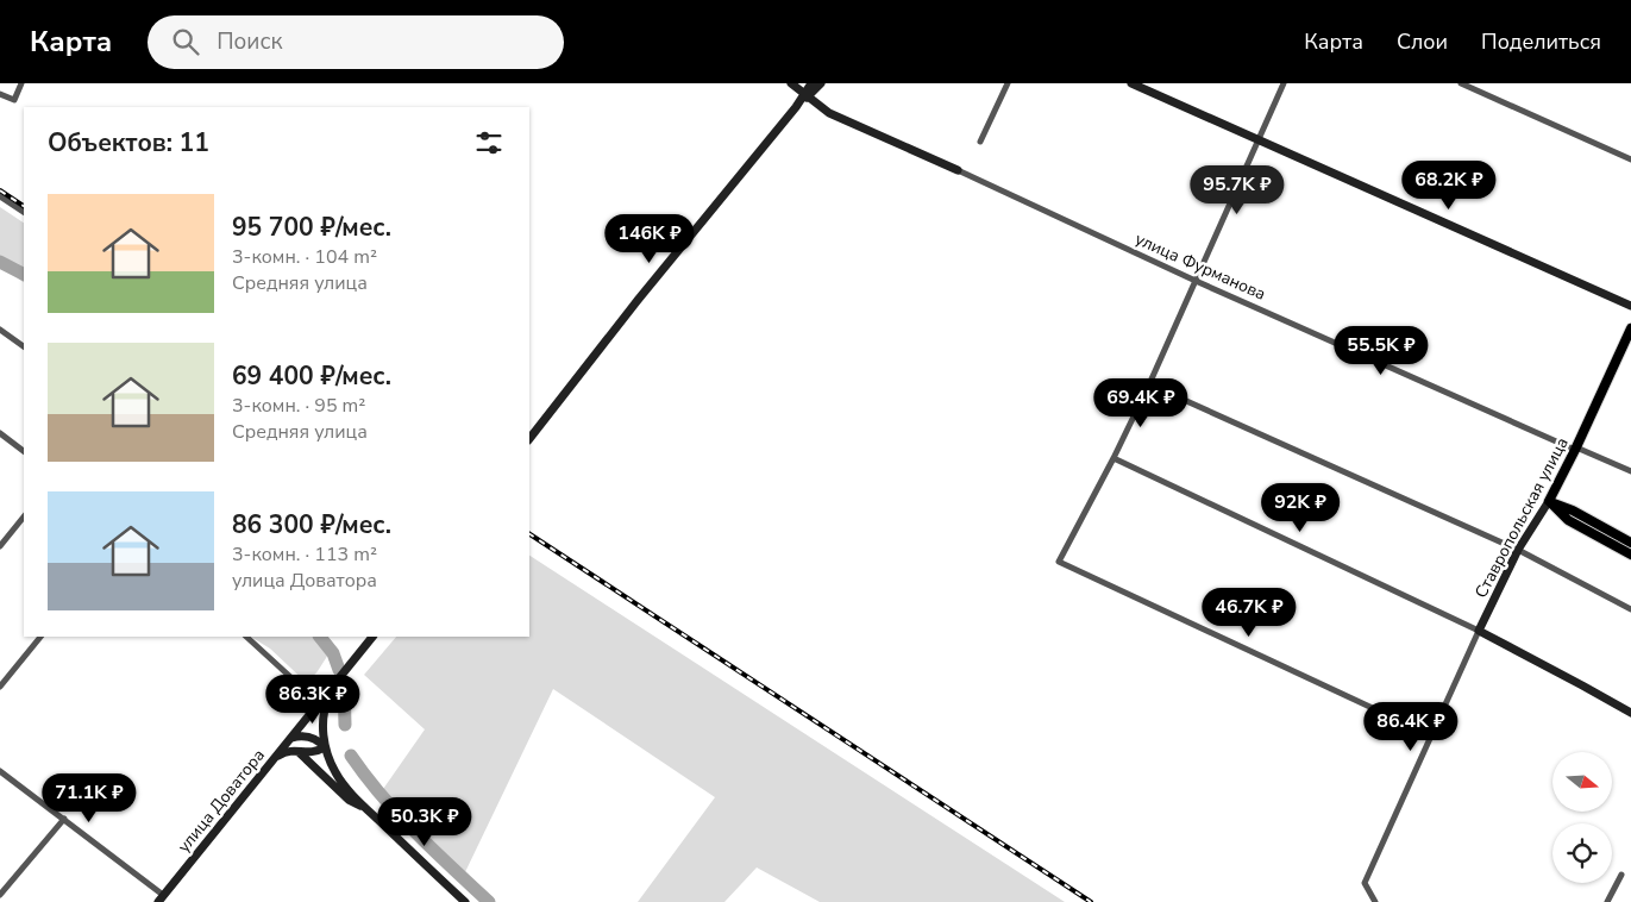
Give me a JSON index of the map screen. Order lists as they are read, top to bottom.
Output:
{
  "streets": {
    "main road": ["улица Фурманова", "Ставропольская улица", "улица Доватора"]
  },
  "crossings": [
    ["улица Фурманова", "Ставропольская улица"]
  ],
  "north": "right",
  "page": {
    "header": "Карта",
    "search": "Поиск",
    "nav": ["Карта", "Слои", "Поделиться"],
    "heading": "Объектов: 11",
    "price": [
      "68.2K ₽",
      "95.7K ₽",
      "146K ₽",
      "55.5K ₽",
      "69.4K ₽",
      "92K ₽",
      "46.7K ₽",
      "86.3K ₽",
      "86.4K ₽",
      "71.1K ₽",
      "50.3K ₽"
    ],
    "list": [
      {
        "name": "95 700 ₽/мес.",
        "note": "3-комн. · 104 m² · Средняя улица"
      },
      {
        "name": "69 400 ₽/мес.",
        "note": "3-комн. · 95 m² · Средняя улица"
      },
      {
        "name": "86 300 ₽/мес.",
        "note": "3-комн. · 113 m² · улица Доватора"
      }
    ]
  }
}
